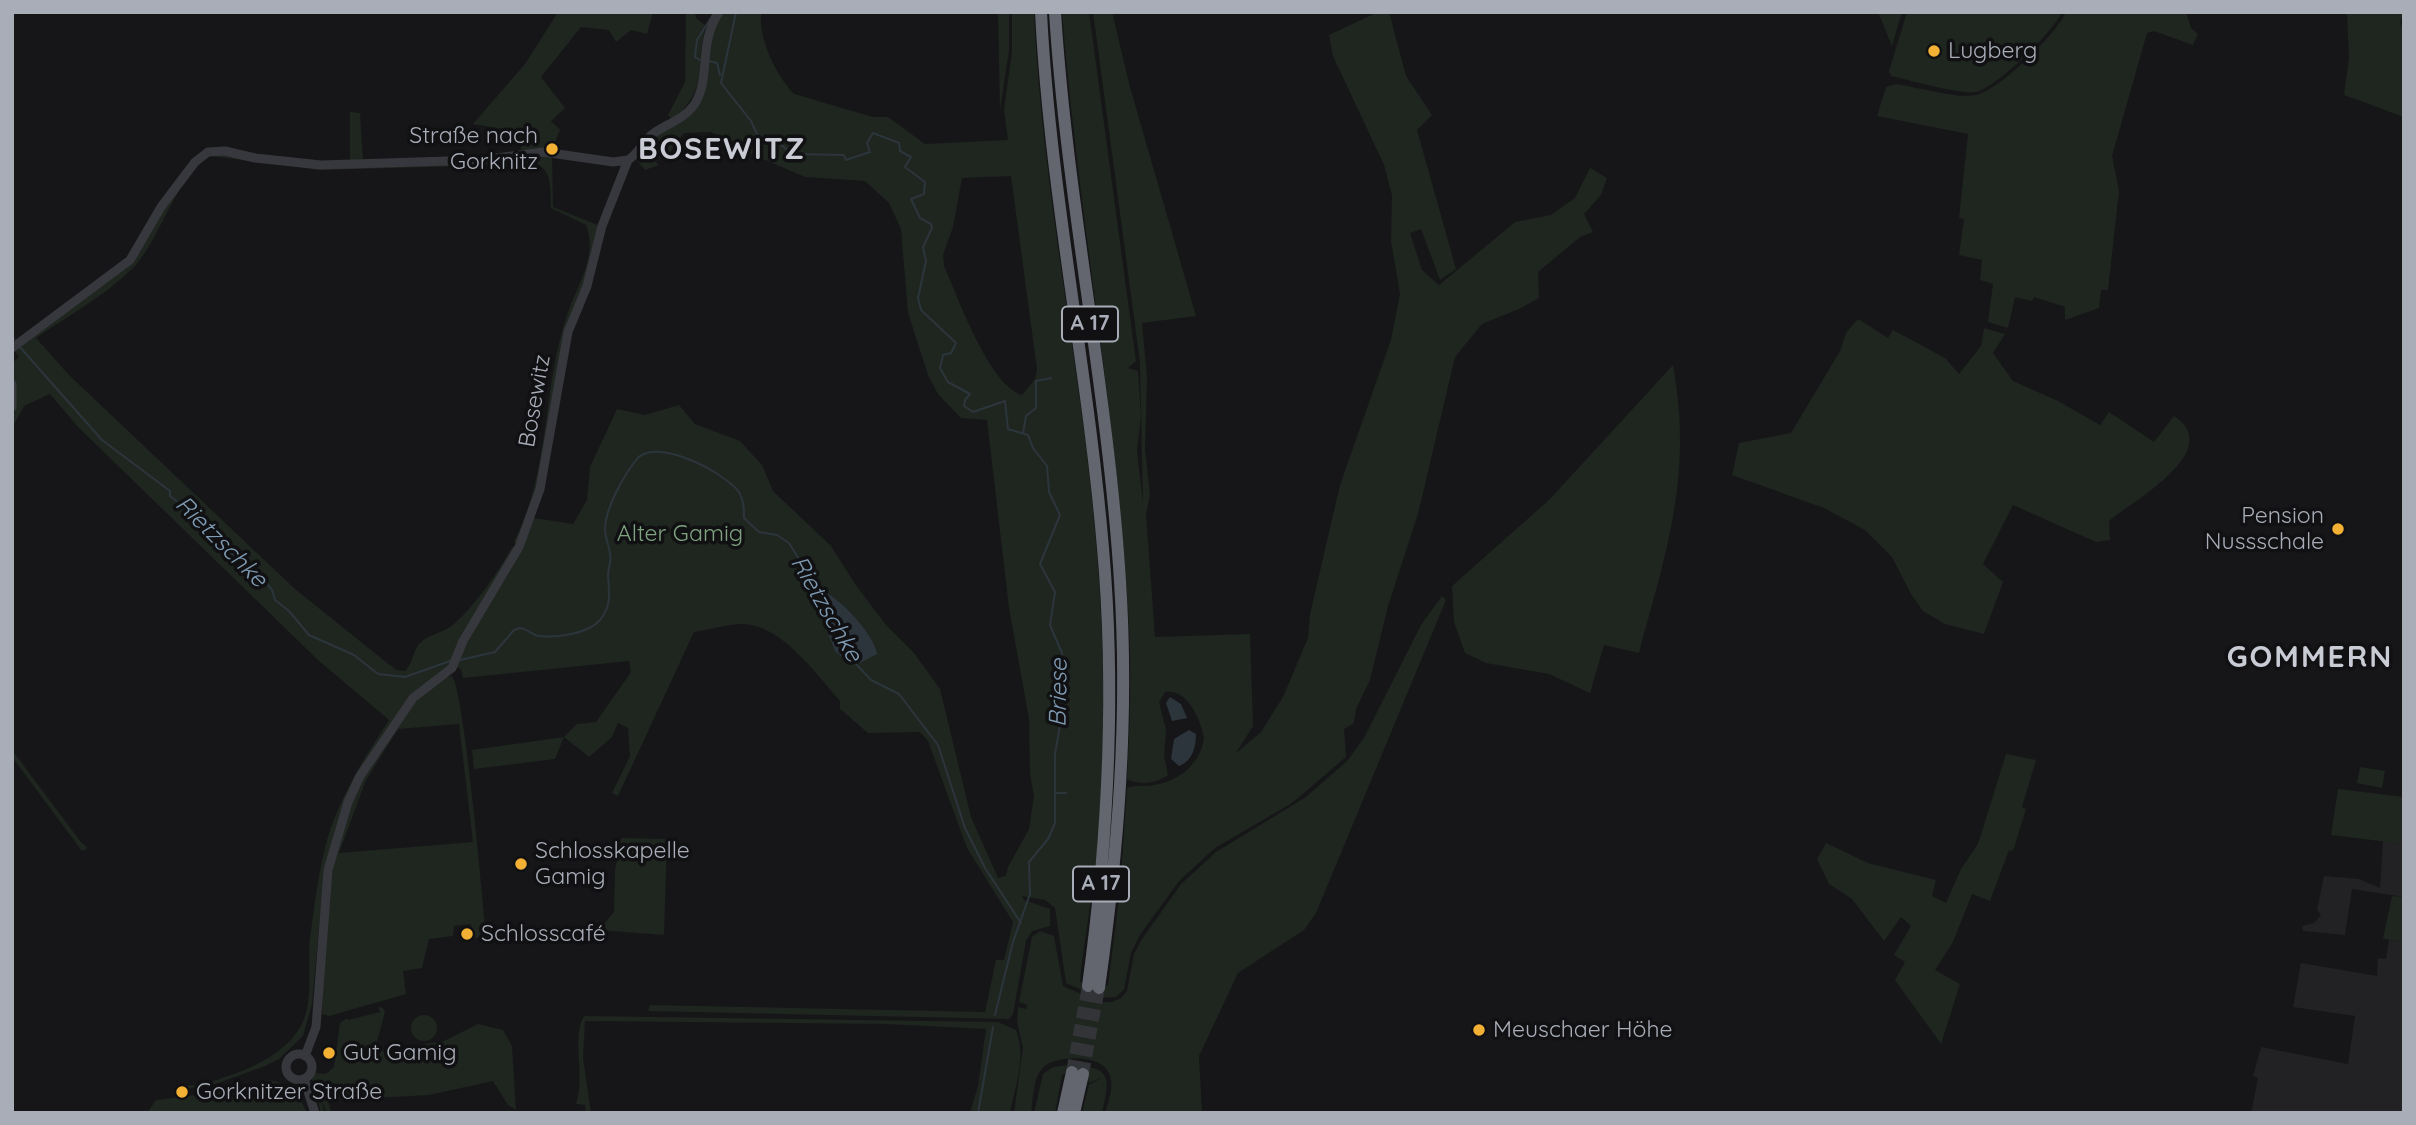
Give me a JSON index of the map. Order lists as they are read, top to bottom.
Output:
{
  "streets": {
    "highway": ["A 17"],
    "street": ["Bosewitz"]
  },
  "districts": ["BOSEWITZ", "GOMMERN"],
  "water": ["Rietzschke", "Briese"],
  "parks": ["Alter Gamig"],
  "places": [
    "Lugberg",
    "Straße nach Gorknitz",
    "Pension Nussschale",
    "Schlosskapelle Gamig",
    "Schlosscafé",
    "Meuschaer Höhe",
    "Gut Gamig",
    "Gorknitzer Straße"
  ]
}
